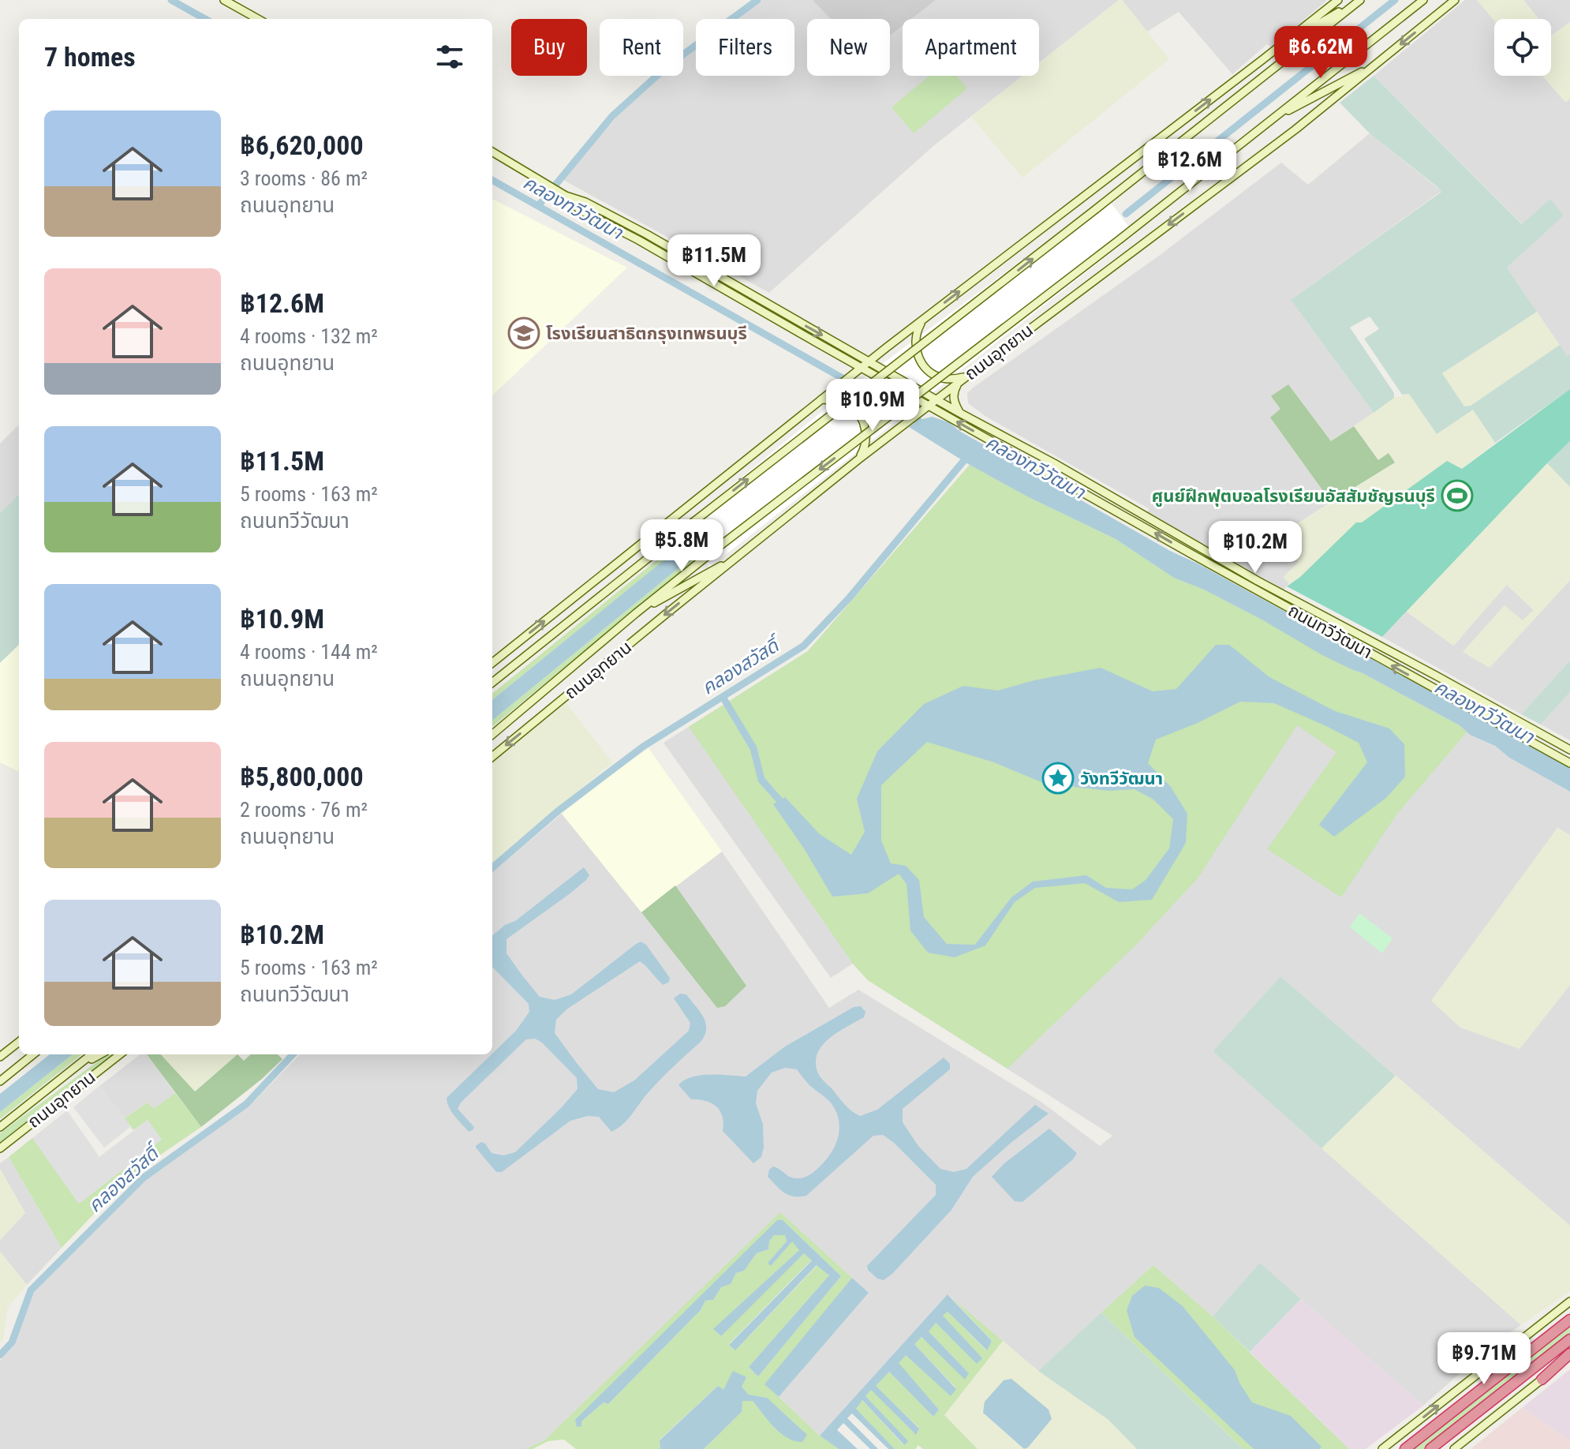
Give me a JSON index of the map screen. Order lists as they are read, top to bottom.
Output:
{
  "streets": {
    "main road": ["ถนนอุทยาน", "ถนนทวีวัฒนา"]
  },
  "crossings": [
    ["ถนนอุทยาน", "ถนนทวีวัฒนา"]
  ],
  "water": ["คลองทวีวัฒนา", "คลองสวัสดิ์"],
  "places": {
    "school or university": ["โรงเรียนสาธิตกรุงเทพธนบุรี"],
    "sports": ["ศูนย์ฝึกฟุตบอลโรงเรียนอัสสัมชัญธนบุรี"],
    "place": ["วังทวีวัฒนา"]
  },
  "page": {
    "chip": [
      "Buy",
      "Rent",
      "Filters",
      "New",
      "Apartment"
    ],
    "heading": "7 homes",
    "price": [
      "฿6.62M",
      "฿12.6M",
      "฿11.5M",
      "฿10.9M",
      "฿5.8M",
      "฿10.2M",
      "฿9.71M"
    ],
    "list": [
      {
        "name": "฿6,620,000",
        "note": "3 rooms · 86 m² · ถนนอุทยาน"
      },
      {
        "name": "฿12.6M",
        "note": "4 rooms · 132 m² · ถนนอุทยาน"
      },
      {
        "name": "฿11.5M",
        "note": "5 rooms · 163 m² · ถนนทวีวัฒนา"
      },
      {
        "name": "฿10.9M",
        "note": "4 rooms · 144 m² · ถนนอุทยาน"
      },
      {
        "name": "฿5,800,000",
        "note": "2 rooms · 76 m² · ถนนอุทยาน"
      },
      {
        "name": "฿10.2M",
        "note": "5 rooms · 163 m² · ถนนทวีวัฒนา"
      }
    ]
  }
}
